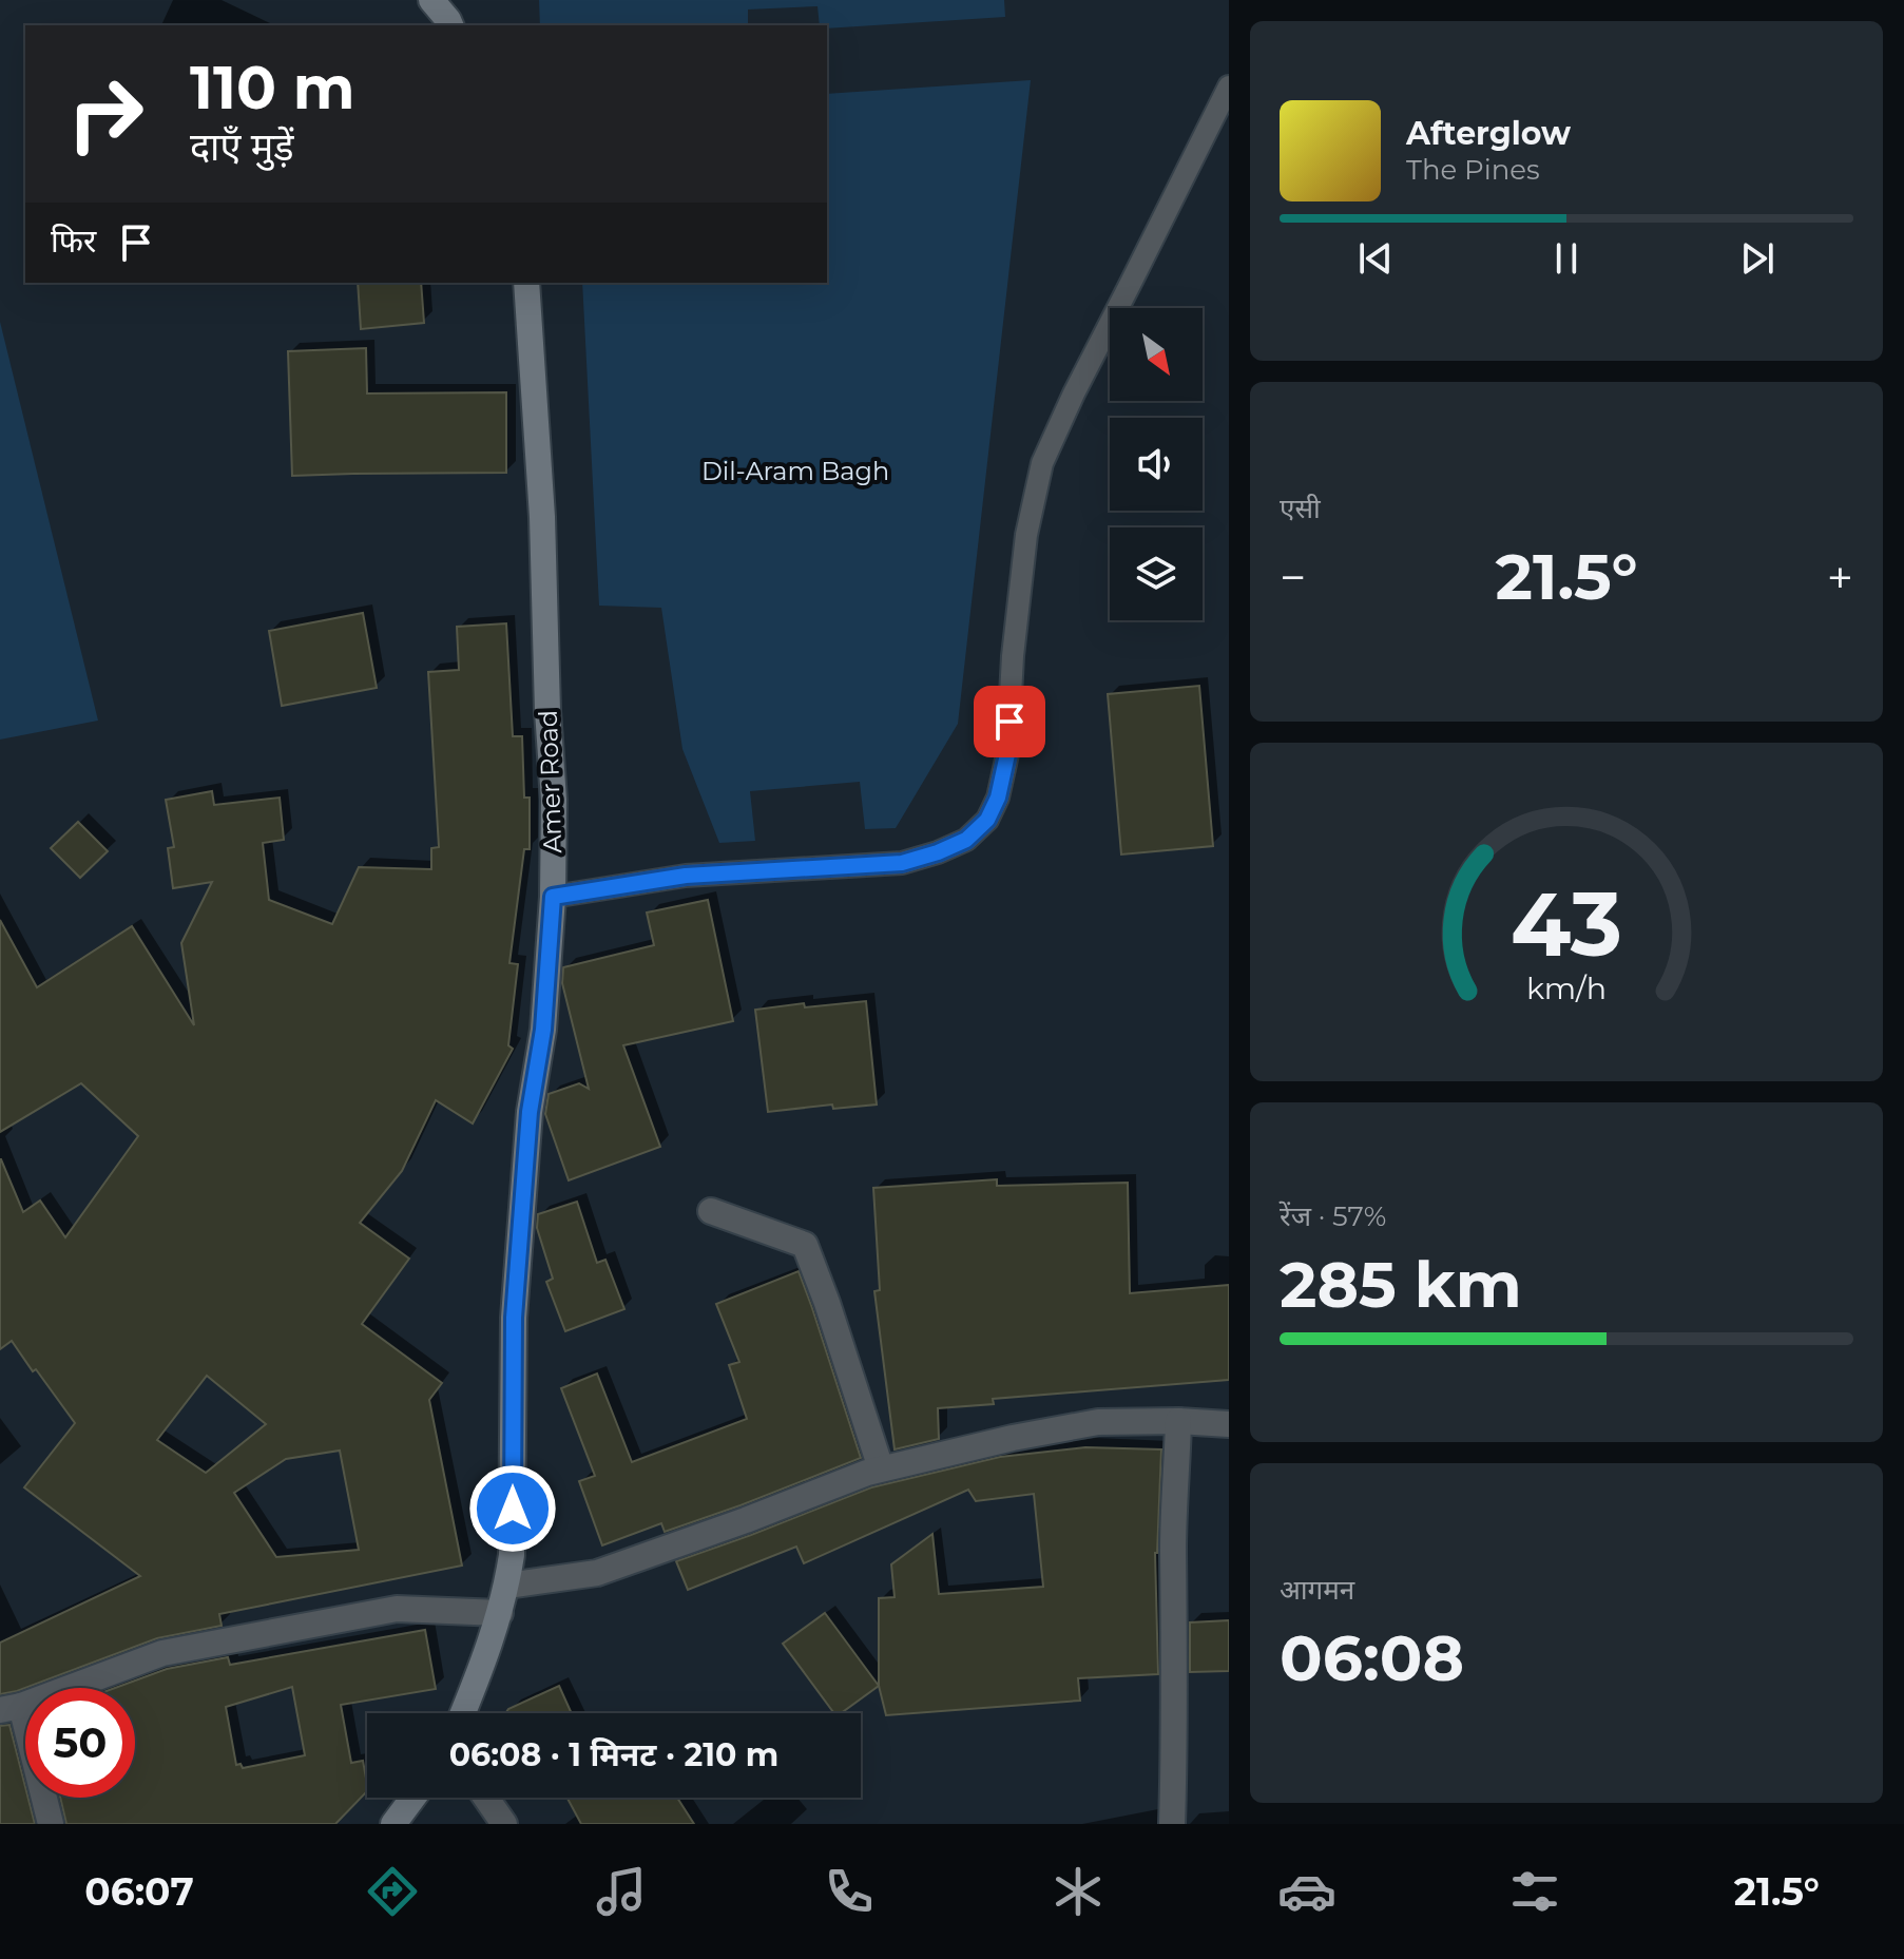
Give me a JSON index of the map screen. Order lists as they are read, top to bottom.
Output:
{
  "streets": {
    "main road": ["Amer Road"]
  },
  "parks": ["Dil-Aram Bagh"],
  "north": "bottom right",
  "page": {
    "turn": ["110 m", "दाएँ मुड़ें"],
    "song": ["Afterglow", "The Pines"],
    "then": "फिर",
    "tile": [
      "एसी",
      ["रेंज · 57%", "285 km"],
      ["आगमन", "06:08"]
    ],
    "heat": ["−", "21.5°", "+"],
    "limit": "50",
    "trip": "06:08 · 1 मिनट · 210 m",
    "tabs": ["06:07", "21.5°"],
    "gauge": ["43", "km/h"]
  }
}
